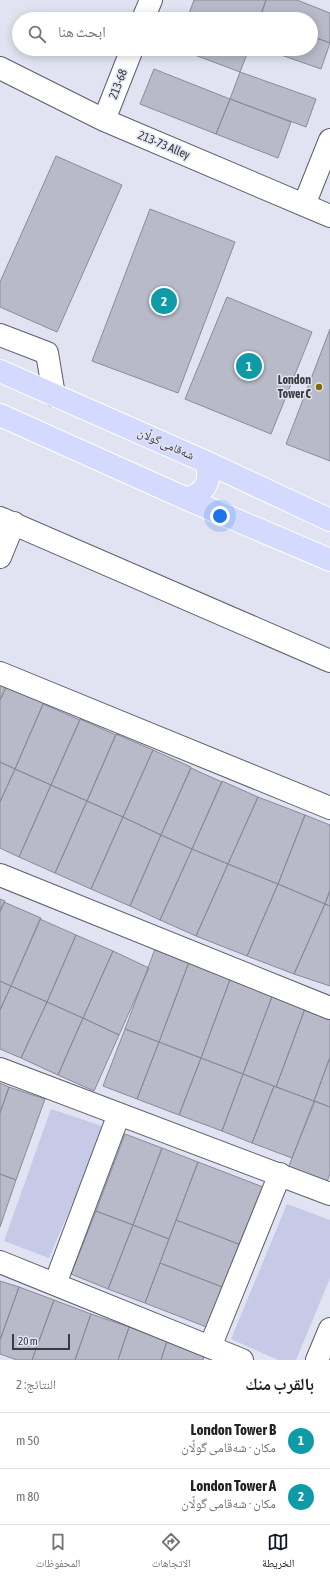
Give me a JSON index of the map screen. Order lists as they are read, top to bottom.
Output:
{
  "streets": {
    "main road": ["شەقامی گوڵان"],
    "street": ["213-68", "213-73 Alley"]
  },
  "crossings": [
    ["213-68", "213-73 Alley"]
  ],
  "places": ["London Tower C"],
  "scale_bar": "20 m",
  "page": {
    "search": "ابحث هنا",
    "pins": ["2", "1"],
    "scale": "20 m",
    "heading": ["بالقرب منك", "النتائج: 2"],
    "list": [
      {
        "mark": "1",
        "name": "London Tower B",
        "note": "مكان · شەقامی گوڵان",
        "value": "50 m"
      },
      {
        "mark": "2",
        "name": "London Tower A",
        "note": "مكان · شەقامی گوڵان",
        "value": "80 m"
      }
    ],
    "nav": ["الخريطة", "الاتجاهات", "المحفوظات"]
  }
}
